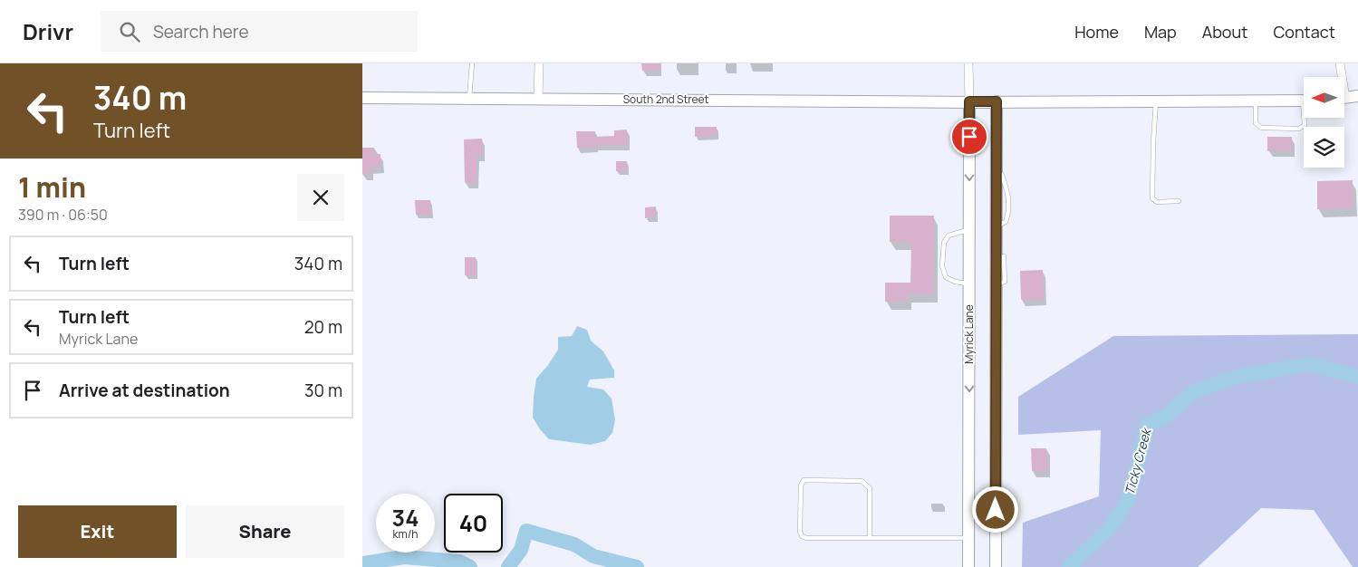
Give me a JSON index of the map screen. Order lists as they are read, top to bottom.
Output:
{
  "streets": {
    "main road": ["South 2nd Street", "Myrick Lane"]
  },
  "crossings": [
    ["South 2nd Street", "Myrick Lane"]
  ],
  "water": ["Ticky Creek"],
  "north": "left",
  "page": {
    "header": "Drivr",
    "search": "Search here",
    "nav": [
      "Home",
      "Map",
      "About",
      "Contact"
    ],
    "turn": ["340 m", "Turn left"],
    "heading": ["1 min", "390 m · 06:50"],
    "list": [
      {
        "name": "Turn left",
        "value": "340 m"
      },
      {
        "name": "Turn left",
        "note": "Myrick Lane",
        "value": "20 m"
      },
      {
        "name": "Arrive at destination",
        "value": "30 m"
      }
    ],
    "speed": "34 km/h",
    "limit": "40",
    "buttons": ["Exit", "Share"]
  }
}
